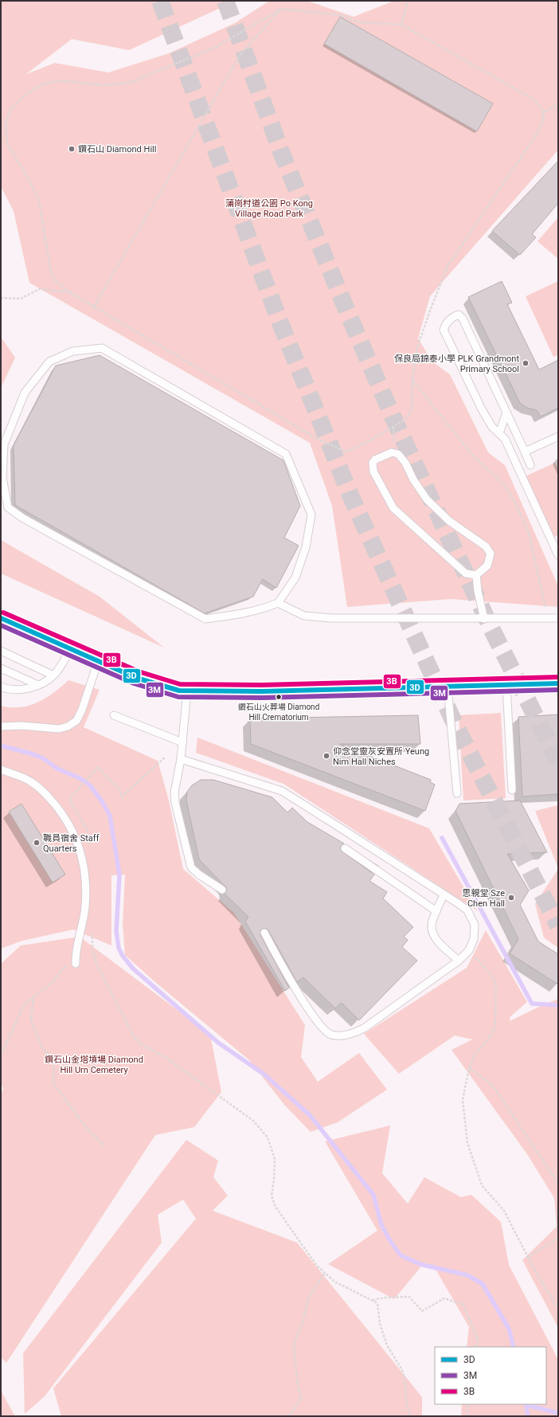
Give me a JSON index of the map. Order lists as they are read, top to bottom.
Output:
{
  "parks": ["蒲崗村道公園 Po Kong Village Road Park", "鑽石山金塔墳場 Diamond Hill Urn Cemetery"],
  "places": [
    "鑽石山 Diamond Hill",
    "保良局錦泰小學 PLK Grandmont Primary School",
    "鑽石山火葬場 Diamond Hill Crematorium",
    "仰念堂靈灰安置所 Yeung Nim Hall Niches",
    "職員宿舍 Staff Quarters",
    "思親堂 Sze Chen Hall"
  ],
  "lines": ["transit line 3B", "transit line 3D", "transit line 3M"],
  "legend": ["3D", "3M", "3B"]
}
